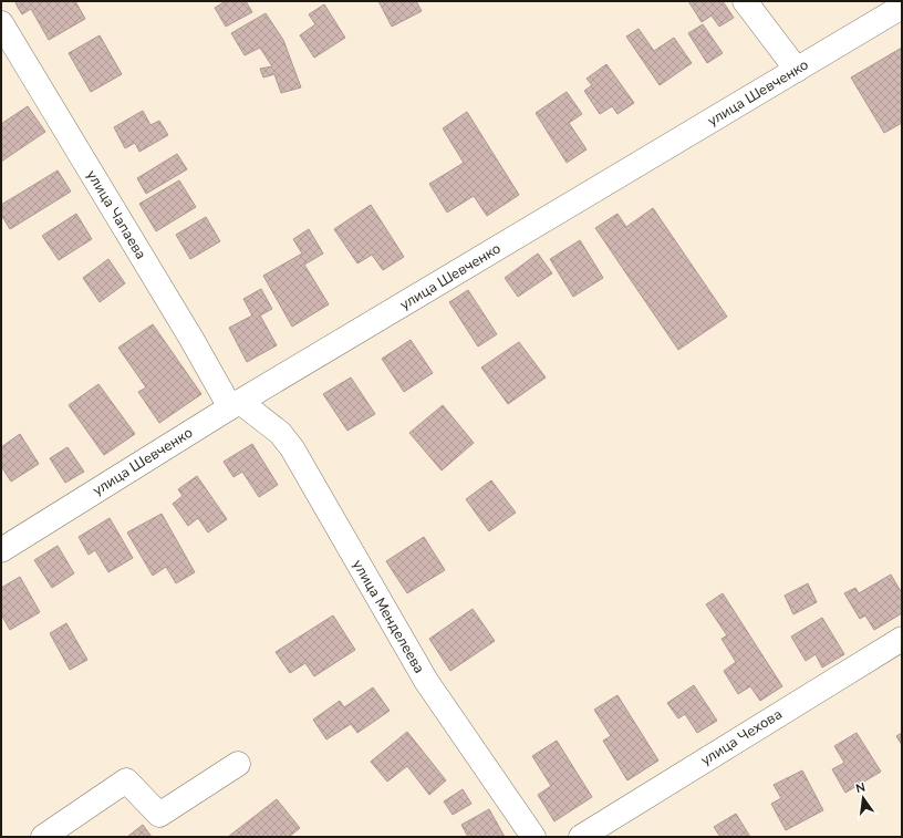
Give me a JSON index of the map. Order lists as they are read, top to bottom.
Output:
{
  "streets": {
    "street": [
      "улица Шевченко",
      "улица Чапаева",
      "улица Менделеева",
      "улица Чехова"
    ]
  },
  "crossings": [
    ["улица Шевченко", "улица Чапаева"],
    ["улица Шевченко", "улица Менделеева"],
    ["улица Чапаева", "улица Менделеева"]
  ],
  "north": "top"
}
